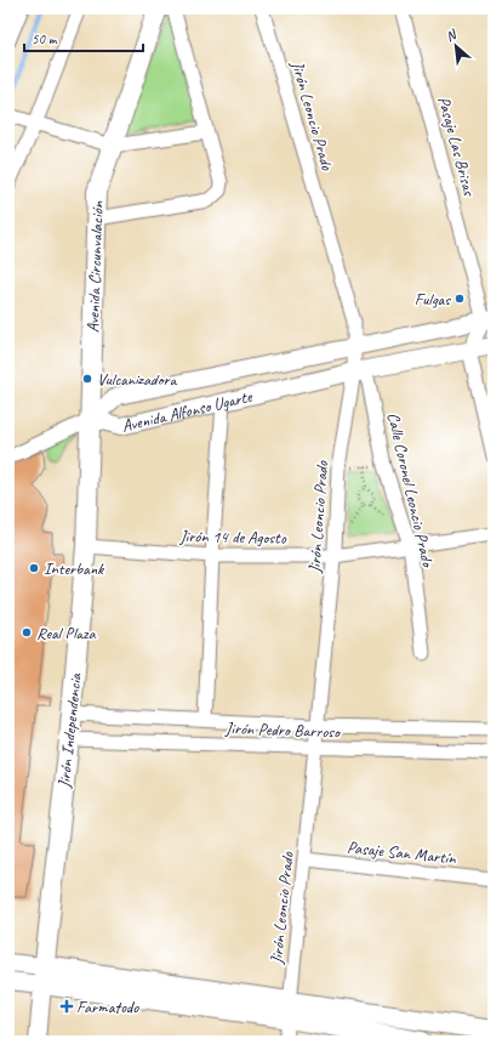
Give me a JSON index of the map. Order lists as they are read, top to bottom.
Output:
{
  "streets": {
    "main road": ["Avenida Circunvalación", "Jirón Independencia"],
    "street": [
      "Jirón Leoncio Prado",
      "Pasaje Las Brisas",
      "Avenida Alfonso Ugarte",
      "Calle Coronel Leoncio Prado",
      "Jirón 14 de Agosto",
      "Jirón Pedro Barroso",
      "Pasaje San Martín"
    ]
  },
  "crossings": [
    ["Jirón Leoncio Prado", "Avenida Alfonso Ugarte"],
    ["Jirón Leoncio Prado", "Calle Coronel Leoncio Prado"],
    ["Jirón Leoncio Prado", "Jirón 14 de Agosto"],
    ["Jirón Leoncio Prado", "Jirón Pedro Barroso"],
    ["Jirón Leoncio Prado", "Pasaje San Martín"],
    ["Pasaje Las Brisas", "Avenida Alfonso Ugarte"],
    ["Avenida Circunvalación", "Avenida Alfonso Ugarte"],
    ["Avenida Circunvalación", "Jirón Independencia"],
    ["Avenida Alfonso Ugarte", "Calle Coronel Leoncio Prado"],
    ["Avenida Alfonso Ugarte", "Jirón Independencia"],
    ["Calle Coronel Leoncio Prado", "Jirón 14 de Agosto"],
    ["Jirón 14 de Agosto", "Jirón Independencia"],
    ["Jirón Pedro Barroso", "Jirón Independencia"]
  ],
  "places": {
    "other": [
      "Fulgas",
      "Vulcanizadora",
      "Interbank",
      "Real Plaza"
    ],
    "health": ["Farmatodo"]
  },
  "scale_bar": "50 m",
  "north": "top left"
}
